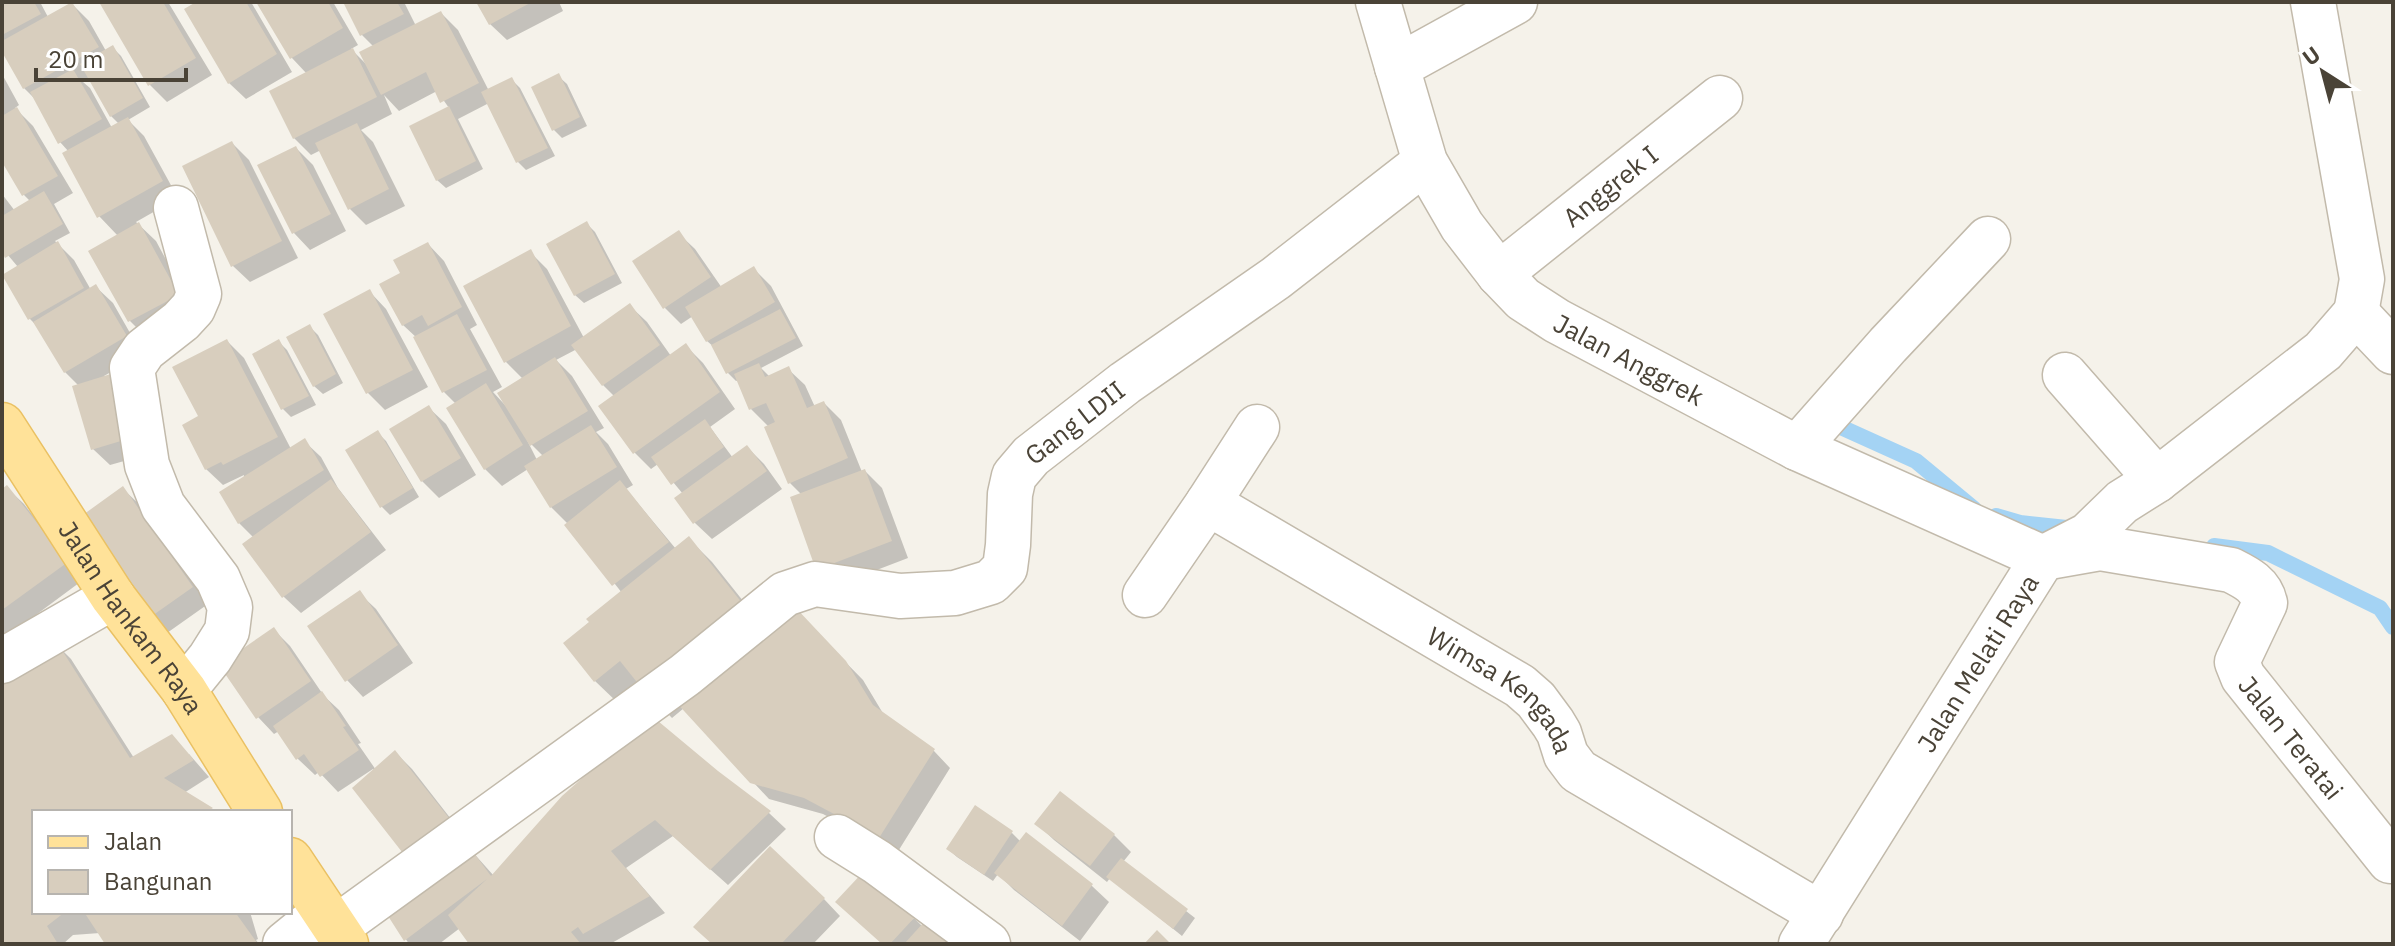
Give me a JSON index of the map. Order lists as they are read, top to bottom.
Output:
{
  "streets": {
    "main road": ["Jalan Hankam Raya"],
    "street": [
      "Anggrek I",
      "Jalan Anggrek",
      "Gang LDII",
      "Jalan Melati Raya",
      "Wimsa Kengada",
      "Jalan Teratai"
    ]
  },
  "crossings": [
    ["Anggrek I", "Jalan Anggrek"],
    ["Jalan Anggrek", "Gang LDII"],
    ["Jalan Anggrek", "Jalan Melati Raya"],
    ["Jalan Anggrek", "Jalan Teratai"],
    ["Jalan Melati Raya", "Wimsa Kengada"],
    ["Jalan Melati Raya", "Jalan Teratai"]
  ],
  "legend": ["Jalan", "Bangunan"],
  "scale_bar": "20 m",
  "north": "top left"
}
